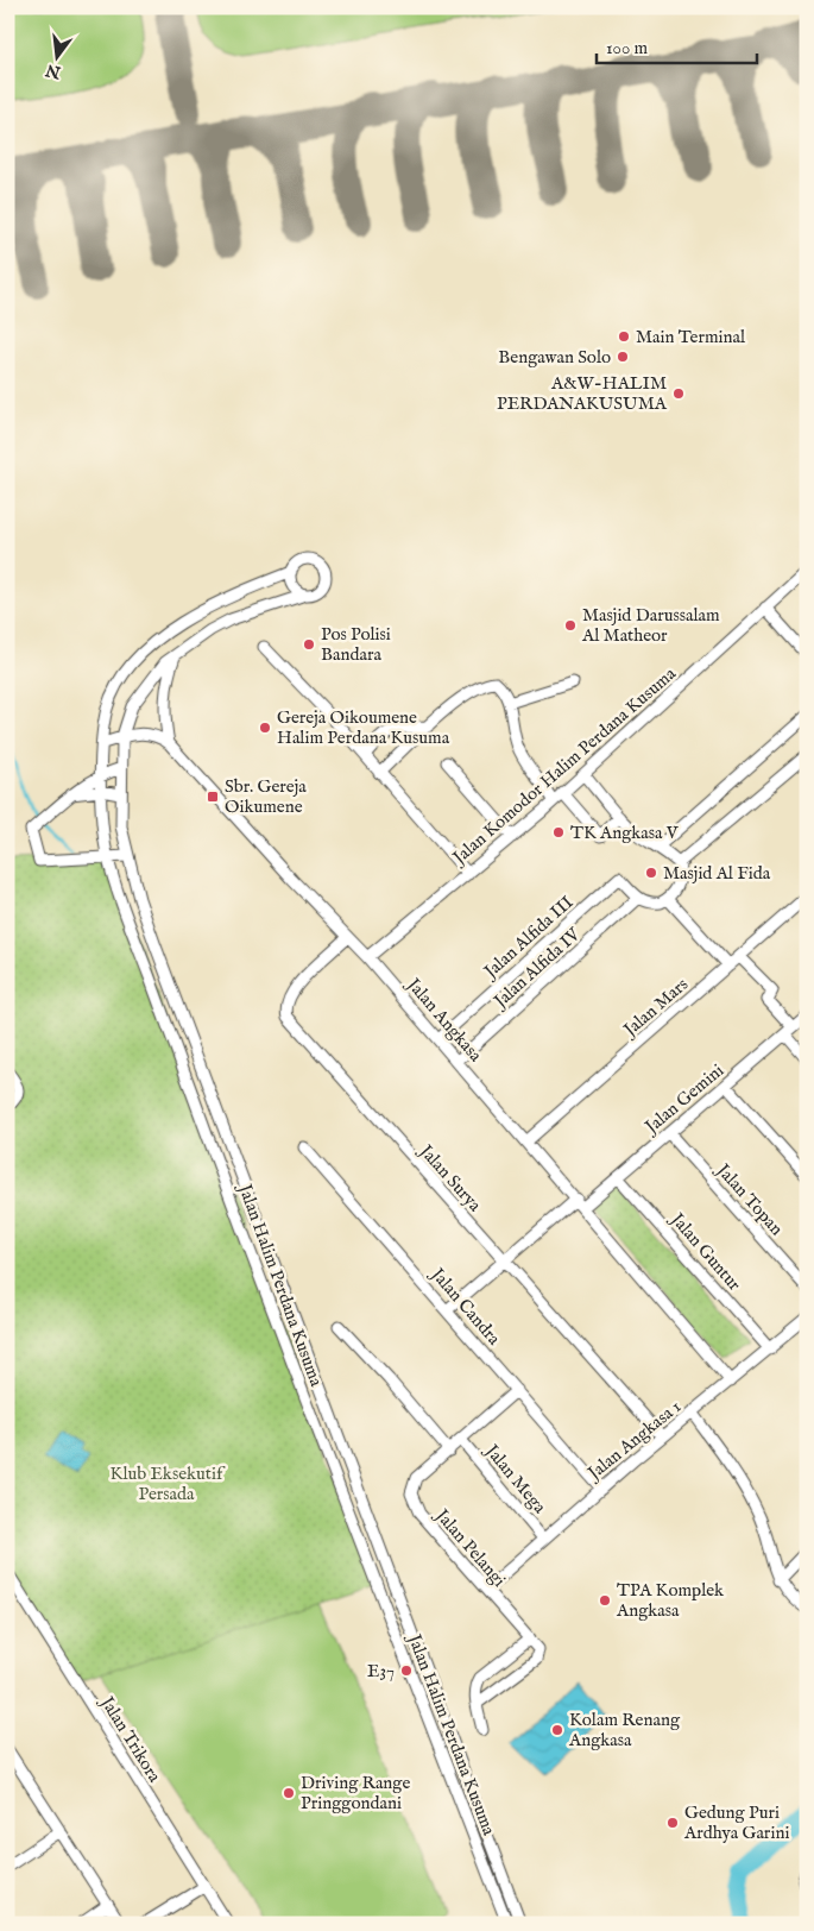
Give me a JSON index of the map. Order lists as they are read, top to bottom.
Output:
{
  "streets": {
    "street": [
      "Jalan Komodor Halim Perdana Kusuma",
      "Jalan Alfida III",
      "Jalan Alfida IV",
      "Jalan Mars",
      "Jalan Angkasa",
      "Jalan Gemini",
      "Jalan Surya",
      "Jalan Topan",
      "Jalan Guntur",
      "Jalan Halim Perdana Kusuma",
      "Jalan Candra",
      "Jalan Angkasa 1",
      "Jalan Mega",
      "Jalan Pelangi",
      "Jalan Trikora"
    ]
  },
  "crossings": [
    ["Jalan Komodor Halim Perdana Kusuma", "Jalan Angkasa"],
    ["Jalan Alfida III", "Jalan Alfida IV"],
    ["Jalan Alfida III", "Jalan Angkasa"],
    ["Jalan Alfida IV", "Jalan Angkasa"],
    ["Jalan Mars", "Jalan Angkasa"],
    ["Jalan Angkasa", "Jalan Gemini"],
    ["Jalan Angkasa", "Jalan Surya"],
    ["Jalan Angkasa", "Jalan Halim Perdana Kusuma"],
    ["Jalan Angkasa", "Jalan Angkasa 1"],
    ["Jalan Gemini", "Jalan Surya"],
    ["Jalan Gemini", "Jalan Topan"],
    ["Jalan Gemini", "Jalan Guntur"],
    ["Jalan Gemini", "Jalan Candra"],
    ["Jalan Surya", "Jalan Angkasa 1"],
    ["Jalan Guntur", "Jalan Angkasa 1"],
    ["Jalan Candra", "Jalan Angkasa 1"],
    ["Jalan Candra", "Jalan Pelangi"],
    ["Jalan Angkasa 1", "Jalan Mega"],
    ["Jalan Angkasa 1", "Jalan Pelangi"],
    ["Jalan Mega", "Jalan Pelangi"]
  ],
  "parks": ["Klub Eksekutif Persada"],
  "places": {
    "other": [
      "Main Terminal",
      "Bengawan Solo",
      "A&W-HALIM PERDANAKUSUMA",
      "Masjid Darussalam Al Matheor",
      "Pos Polisi Bandara",
      "Gereja Oikoumene Halim Perdana Kusuma",
      "TK Angkasa V",
      "Masjid Al Fida",
      "TPA Komplek Angkasa",
      "E37",
      "Kolam Renang Angkasa",
      "Driving Range Pringgondani",
      "Gedung Puri Ardhya Garini"
    ],
    "transit": ["Sbr. Gereja Oikumene"]
  },
  "scale_bar": "100 m",
  "north": "bottom"
}
